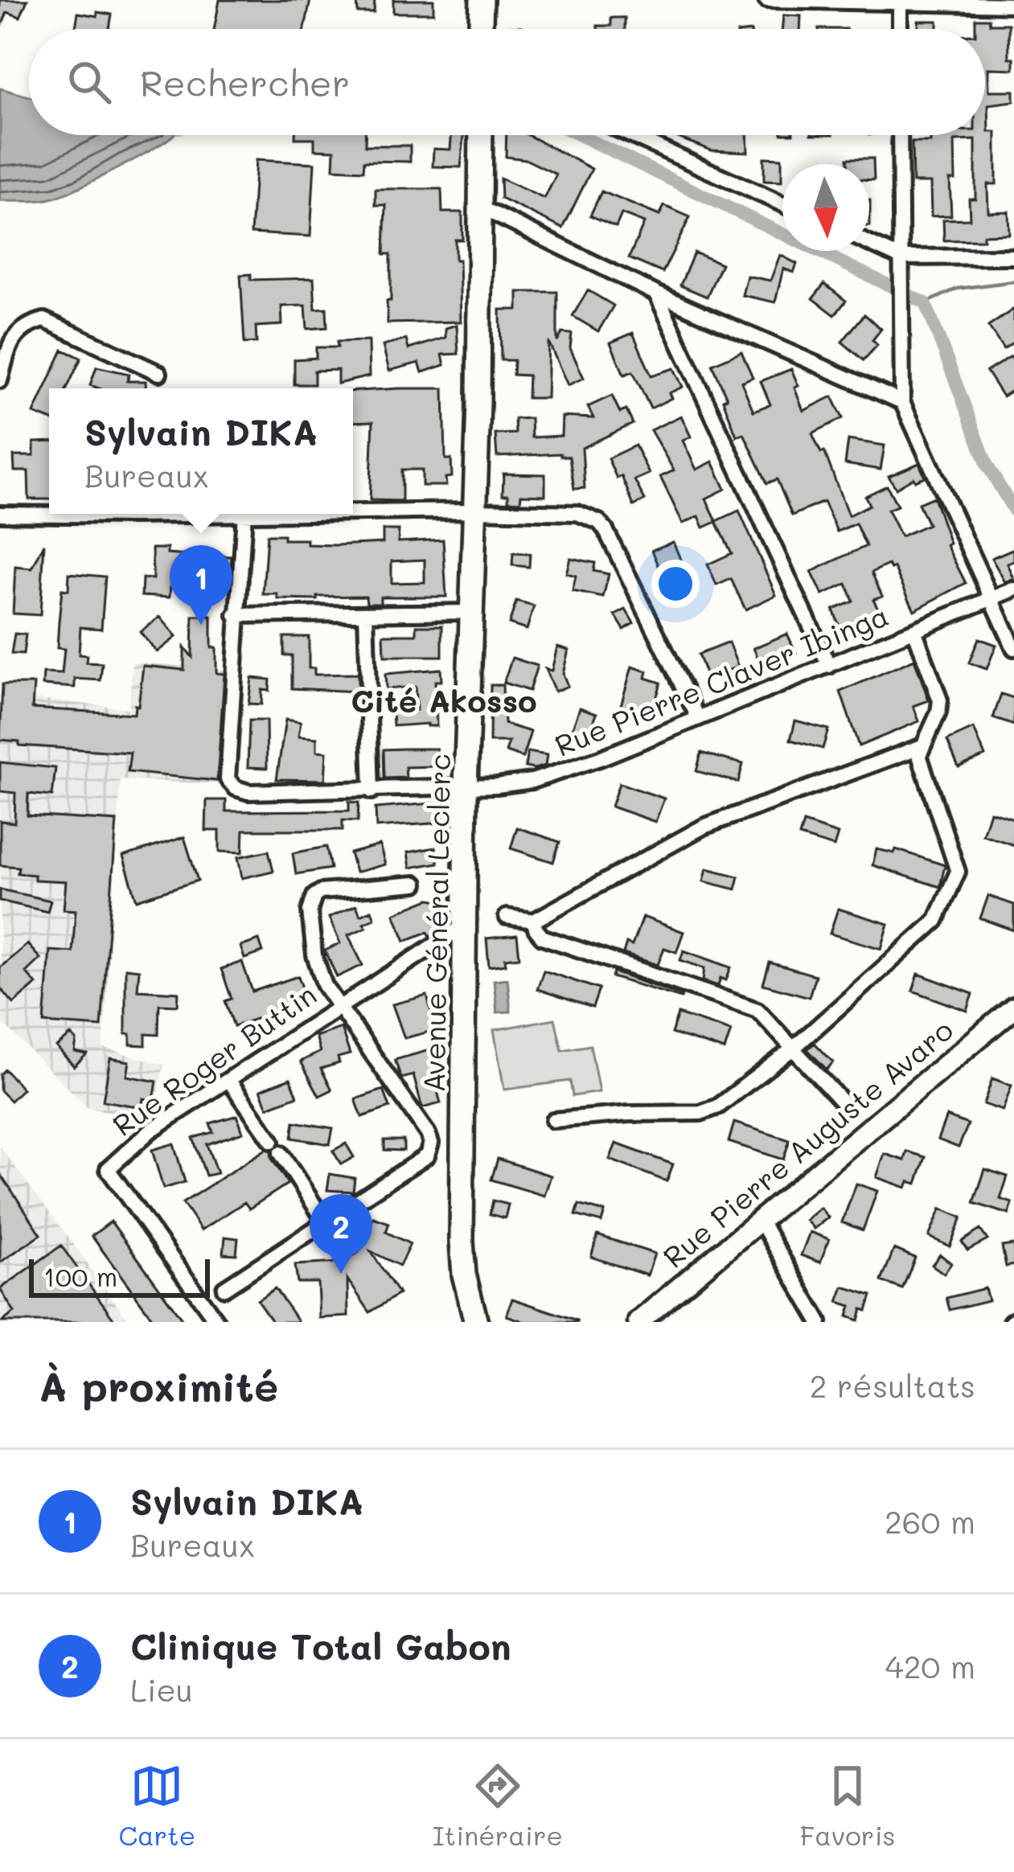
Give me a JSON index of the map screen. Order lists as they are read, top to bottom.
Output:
{
  "streets": {
    "main road": ["Avenue Général Leclerc"],
    "street": ["Rue Pierre Claver Ibinga", "Rue Roger Buttin", "Rue Pierre Auguste Avaro"]
  },
  "crossings": [
    ["Rue Pierre Claver Ibinga", "Avenue Général Leclerc"],
    ["Avenue Général Leclerc", "Rue Roger Buttin"]
  ],
  "districts": ["Cité Akosso"],
  "scale_bar": "100 m",
  "north": "bottom",
  "page": {
    "search": "Rechercher",
    "popup": ["Sylvain DIKA", "Bureaux"],
    "pins": ["1", "2"],
    "scale": "100 m",
    "heading": ["À proximité", "2 résultats"],
    "list": [
      {
        "mark": "1",
        "name": "Sylvain DIKA",
        "note": "Bureaux",
        "value": "260 m"
      },
      {
        "mark": "2",
        "name": "Clinique Total Gabon",
        "note": "Lieu",
        "value": "420 m"
      }
    ],
    "nav": ["Carte", "Itinéraire", "Favoris"]
  }
}
